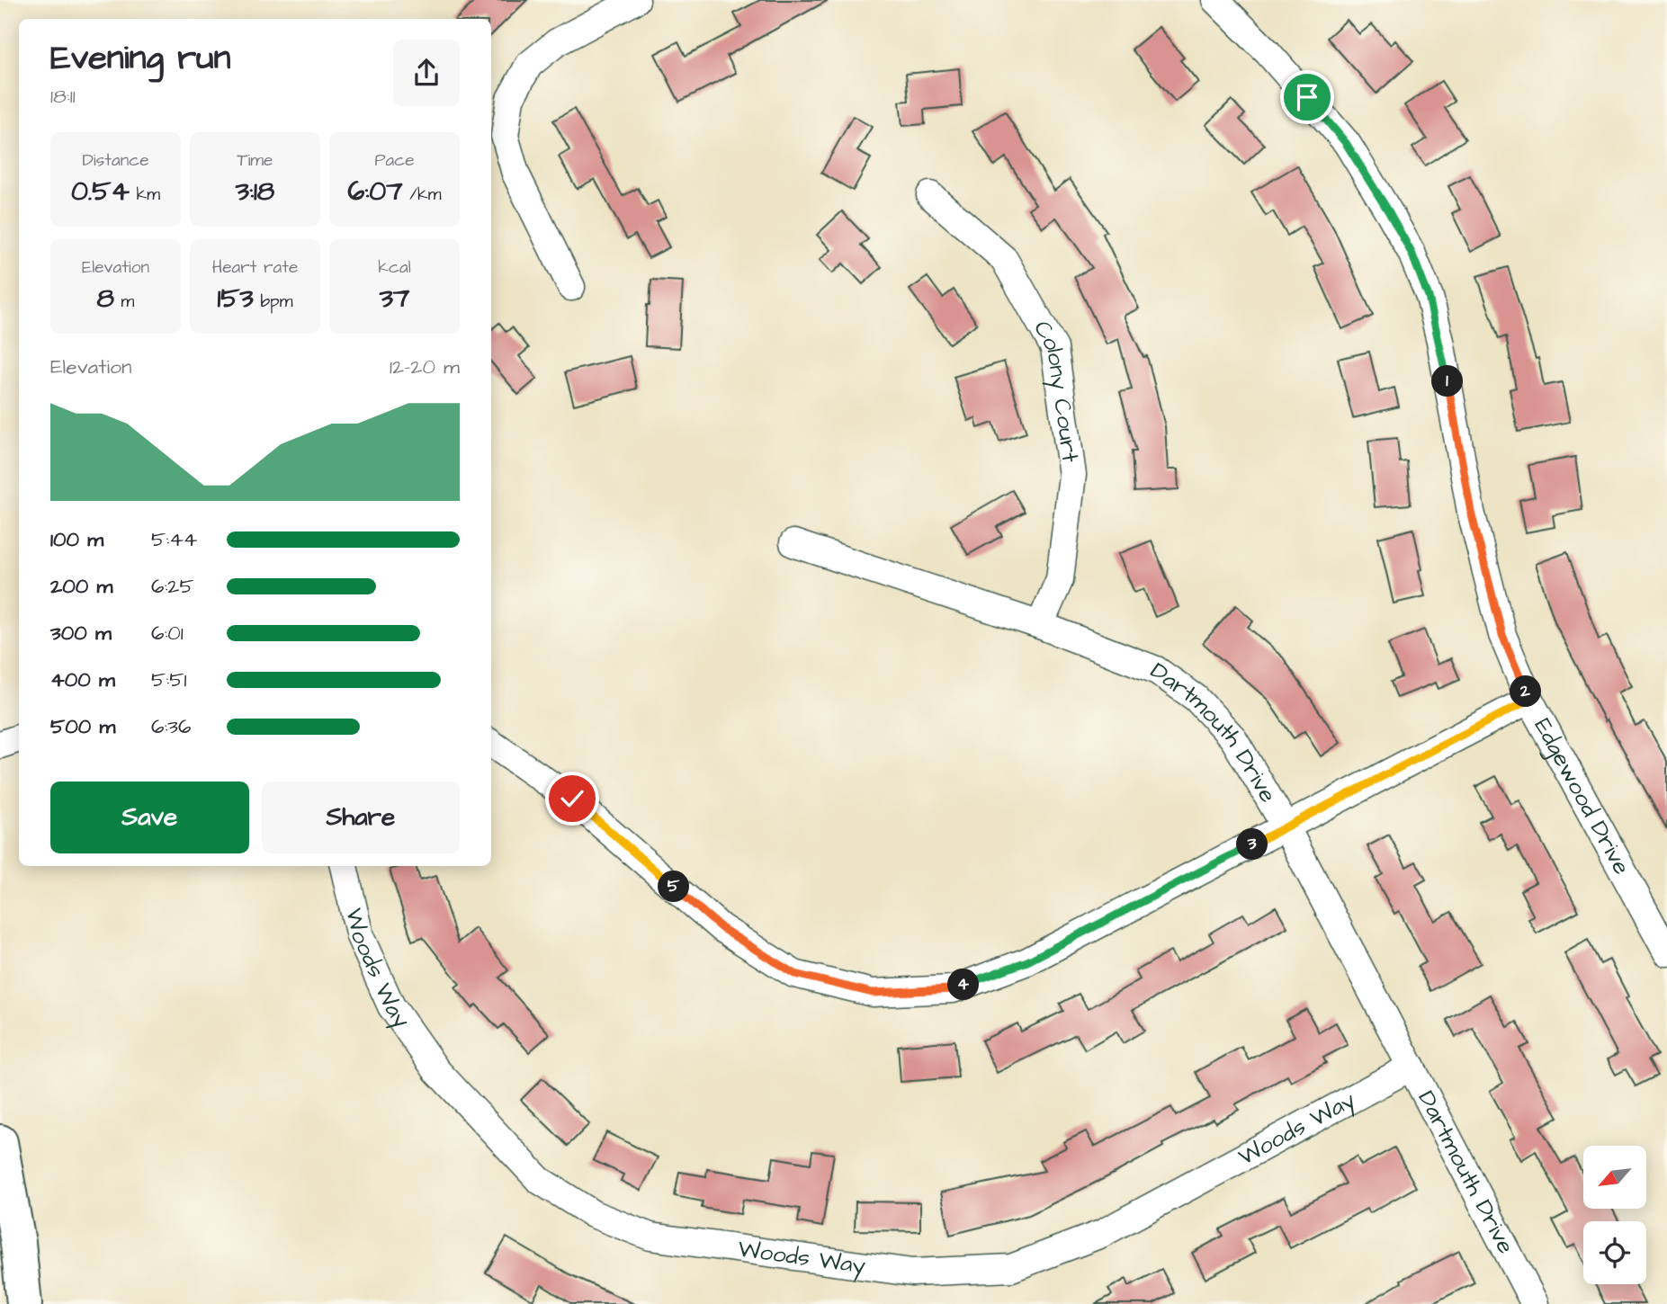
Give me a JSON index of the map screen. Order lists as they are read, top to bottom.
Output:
{
  "streets": {
    "street": [
      "Colony Court",
      "Dartmouth Drive",
      "Edgewood Drive",
      "Woods Way"
    ]
  },
  "crossings": [
    ["Colony Court", "Dartmouth Drive"],
    ["Dartmouth Drive", "Woods Way"]
  ],
  "north": "bottom left",
  "page": {
    "heading": ["Evening run", "18:11"],
    "stats": [
      ["Distance", "0.54 km"],
      ["Time", "3:18"],
      ["Pace", "6:07 /km"],
      ["Elevation", "8 m"],
      ["Heart rate", "153 bpm"],
      ["kcal", "37"]
    ],
    "chart": ["Elevation", "12–20 m"],
    "pins": [
      "1",
      "2",
      "3",
      "5",
      "4"
    ],
    "list": [
      {
        "name": "100 m",
        "note": "5:44"
      },
      {
        "name": "200 m",
        "note": "6:25"
      },
      {
        "name": "300 m",
        "note": "6:01"
      },
      {
        "name": "400 m",
        "note": "5:51"
      },
      {
        "name": "500 m",
        "note": "6:36"
      }
    ],
    "buttons": ["Save", "Share"]
  }
}
